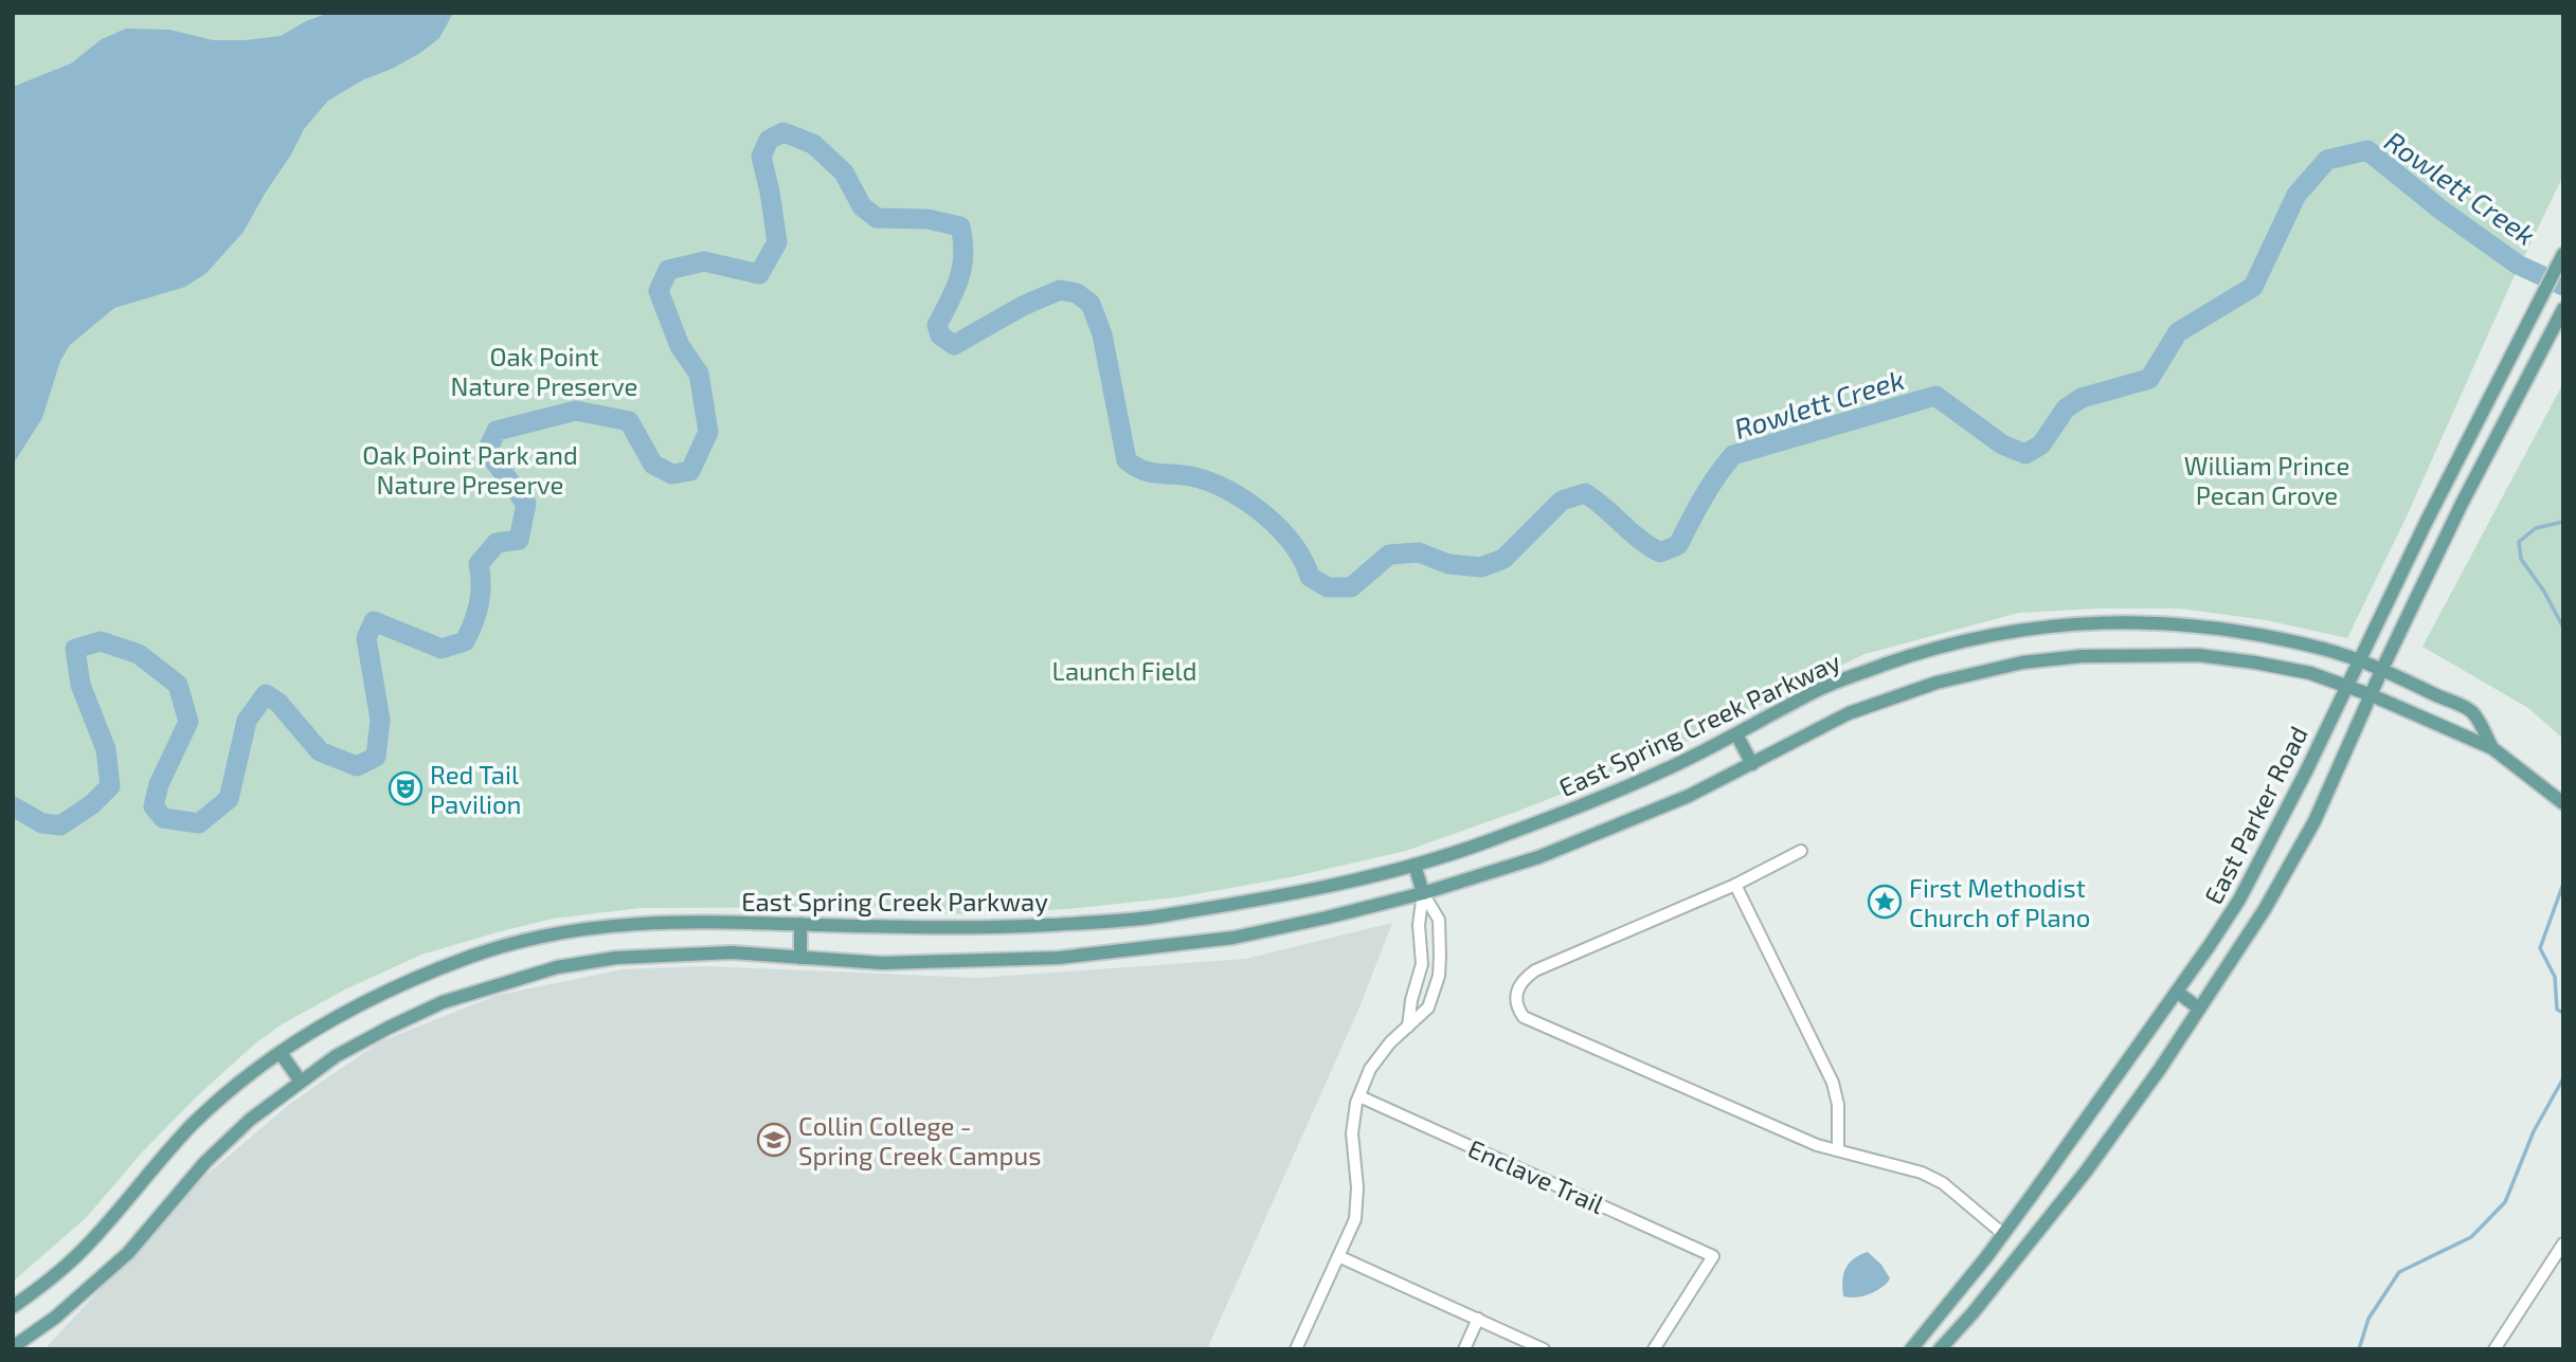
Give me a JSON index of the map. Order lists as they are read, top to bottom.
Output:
{
  "streets": {
    "main road": ["East Spring Creek Parkway", "East Parker Road"],
    "street": ["Enclave Trail"]
  },
  "crossings": [
    ["East Spring Creek Parkway", "East Parker Road"]
  ],
  "water": ["Rowlett Creek"],
  "parks": [
    "Oak Point Nature Preserve",
    "Oak Point Park and Nature Preserve",
    "William Prince Pecan Grove",
    "Launch Field"
  ],
  "places": {
    "theatre": ["Red Tail Pavilion"],
    "place": ["First Methodist Church of Plano"],
    "school or university": ["Collin College - Spring Creek Campus"]
  }
}
